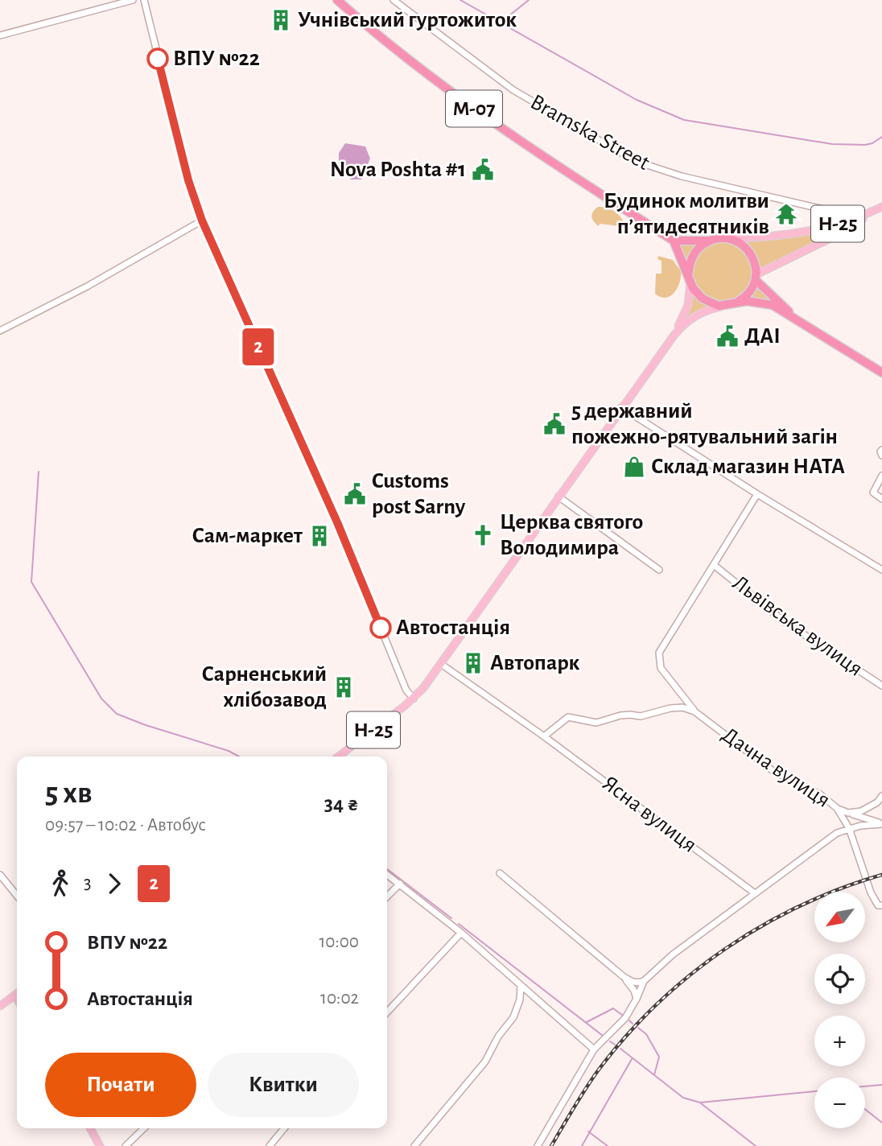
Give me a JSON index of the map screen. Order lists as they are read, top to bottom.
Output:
{
  "streets": {
    "highway": ["М-07", "Н-25"],
    "street": [
      "Bramska Street",
      "Львівська вулиця",
      "Дачна вулиця",
      "Ясна вулиця"
    ]
  },
  "crossings": [
    ["Bramska Street", "Н-25"],
    ["Н-25", "Ясна вулиця"],
    ["Львівська вулиця", "Дачна вулиця"]
  ],
  "places": {
    "building": [
      "Учнівський гуртожиток",
      "Сам-маркет",
      "Автопарк",
      "Сарненський хлібозавод"
    ],
    "other": ["ВПУ №22", "Автостанція"],
    "public building": [
      "Nova Poshta #1",
      "ДАІ",
      "5 державний пожежно-рятувальний загін",
      "Customs post Sarny"
    ],
    "temple": ["Будинок молитви п’ятидесятників"],
    "shop": ["Склад магазин НАТА"],
    "church": ["Церква святого Володимира"]
  },
  "lines": ["bus line 2"],
  "north": "bottom left",
  "page": {
    "on_map": "2",
    "heading": ["5 хв", "09:57 – 10:02 · Автобус", "34 ₴"],
    "legs": ["3", "2"],
    "map_buttons": ["+", "−"],
    "list": [
      {
        "name": "ВПУ №22",
        "value": "10:00"
      },
      {
        "name": "Автостанція",
        "value": "10:02"
      }
    ],
    "buttons": ["Почати", "Квитки"]
  }
}
